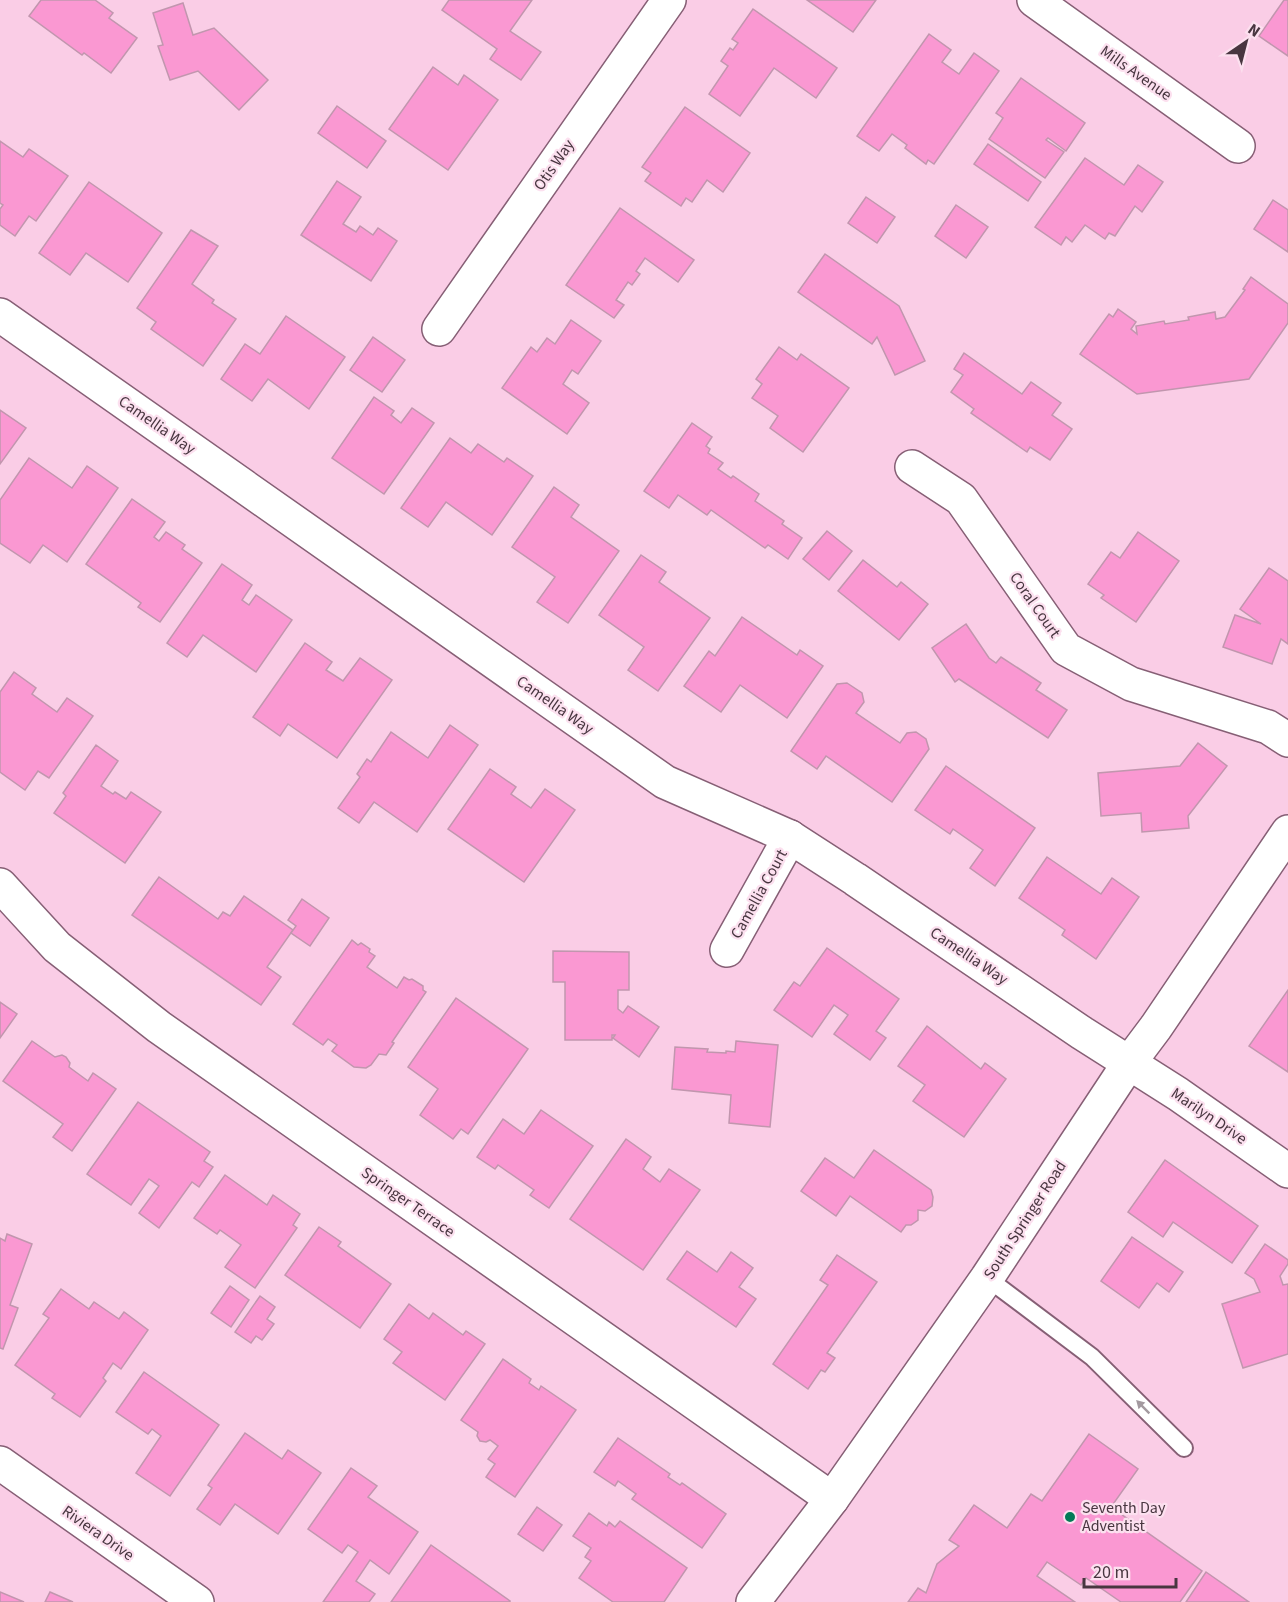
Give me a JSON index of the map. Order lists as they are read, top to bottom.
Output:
{
  "streets": {
    "street": [
      "Mills Avenue",
      "Otis Way",
      "Camellia Way",
      "Coral Court",
      "Camellia Court",
      "Marilyn Drive",
      "Springer Terrace",
      "South Springer Road",
      "Riviera Drive"
    ]
  },
  "crossings": [
    ["Camellia Way", "Camellia Court"],
    ["Camellia Way", "Marilyn Drive"],
    ["Camellia Way", "South Springer Road"],
    ["Marilyn Drive", "South Springer Road"],
    ["Springer Terrace", "South Springer Road"]
  ],
  "places": ["Seventh Day Adventist"],
  "scale_bar": "20 m",
  "north": "top right"
}
